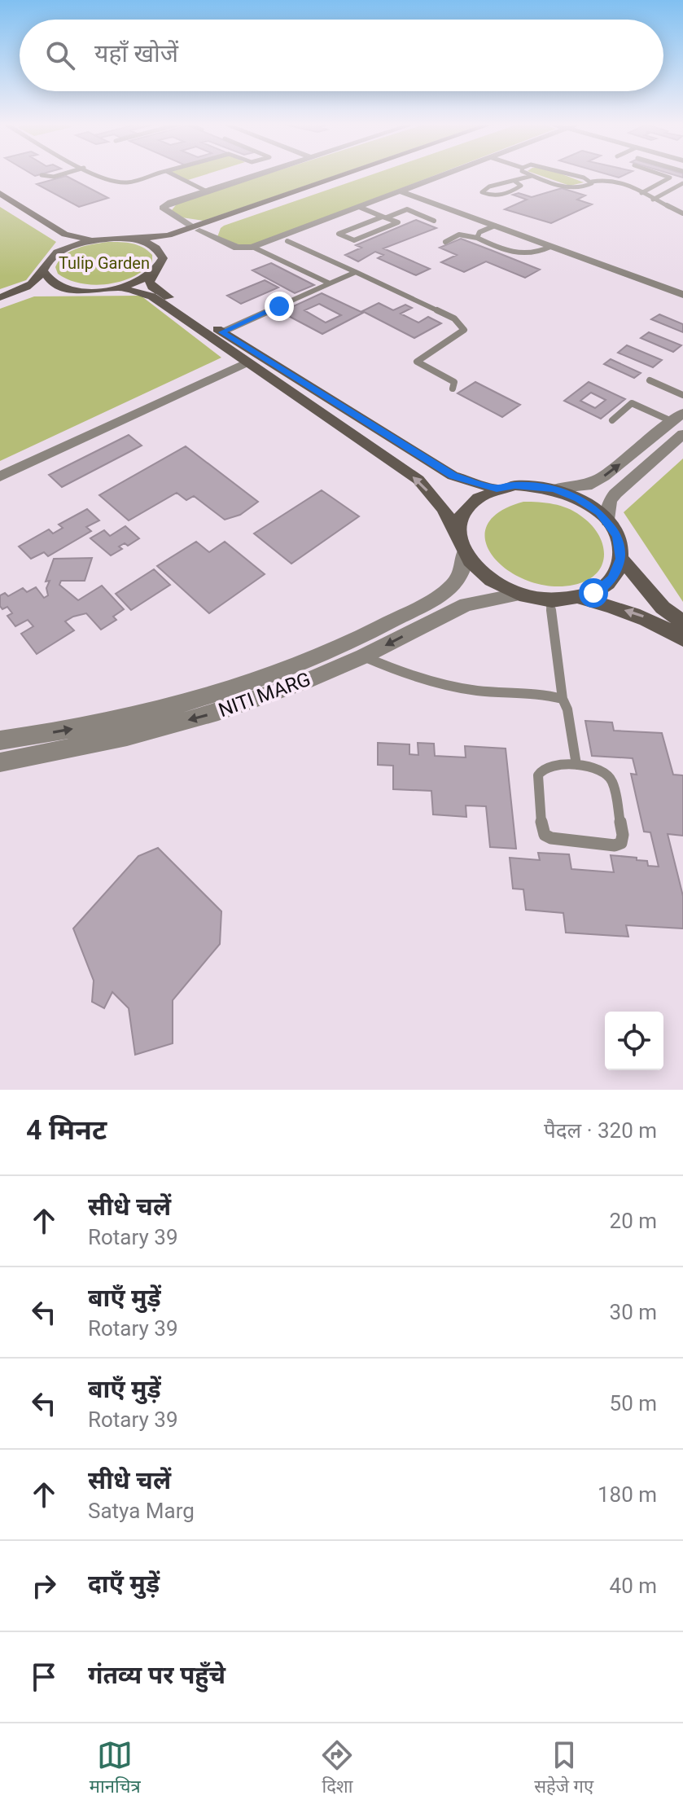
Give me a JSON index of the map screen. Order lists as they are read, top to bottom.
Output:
{
  "streets": {
    "street": ["NITI MARG"]
  },
  "parks": ["Tulip Garden"],
  "page": {
    "search": "यहाँ खोजें",
    "heading": ["4 मिनट", "पैदल · 320 m"],
    "list": [
      ["सीधे चलें", "Rotary 39", "20 m"],
      ["बाएँ मुड़ें", "Rotary 39", "30 m"],
      ["बाएँ मुड़ें", "Rotary 39", "50 m"],
      ["सीधे चलें", "Satya Marg", "180 m"],
      ["दाएँ मुड़ें", "40 m"],
      "गंतव्य पर पहुँचे"
    ],
    "nav": ["मानचित्र", "दिशा", "सहेजे गए"]
  }
}
